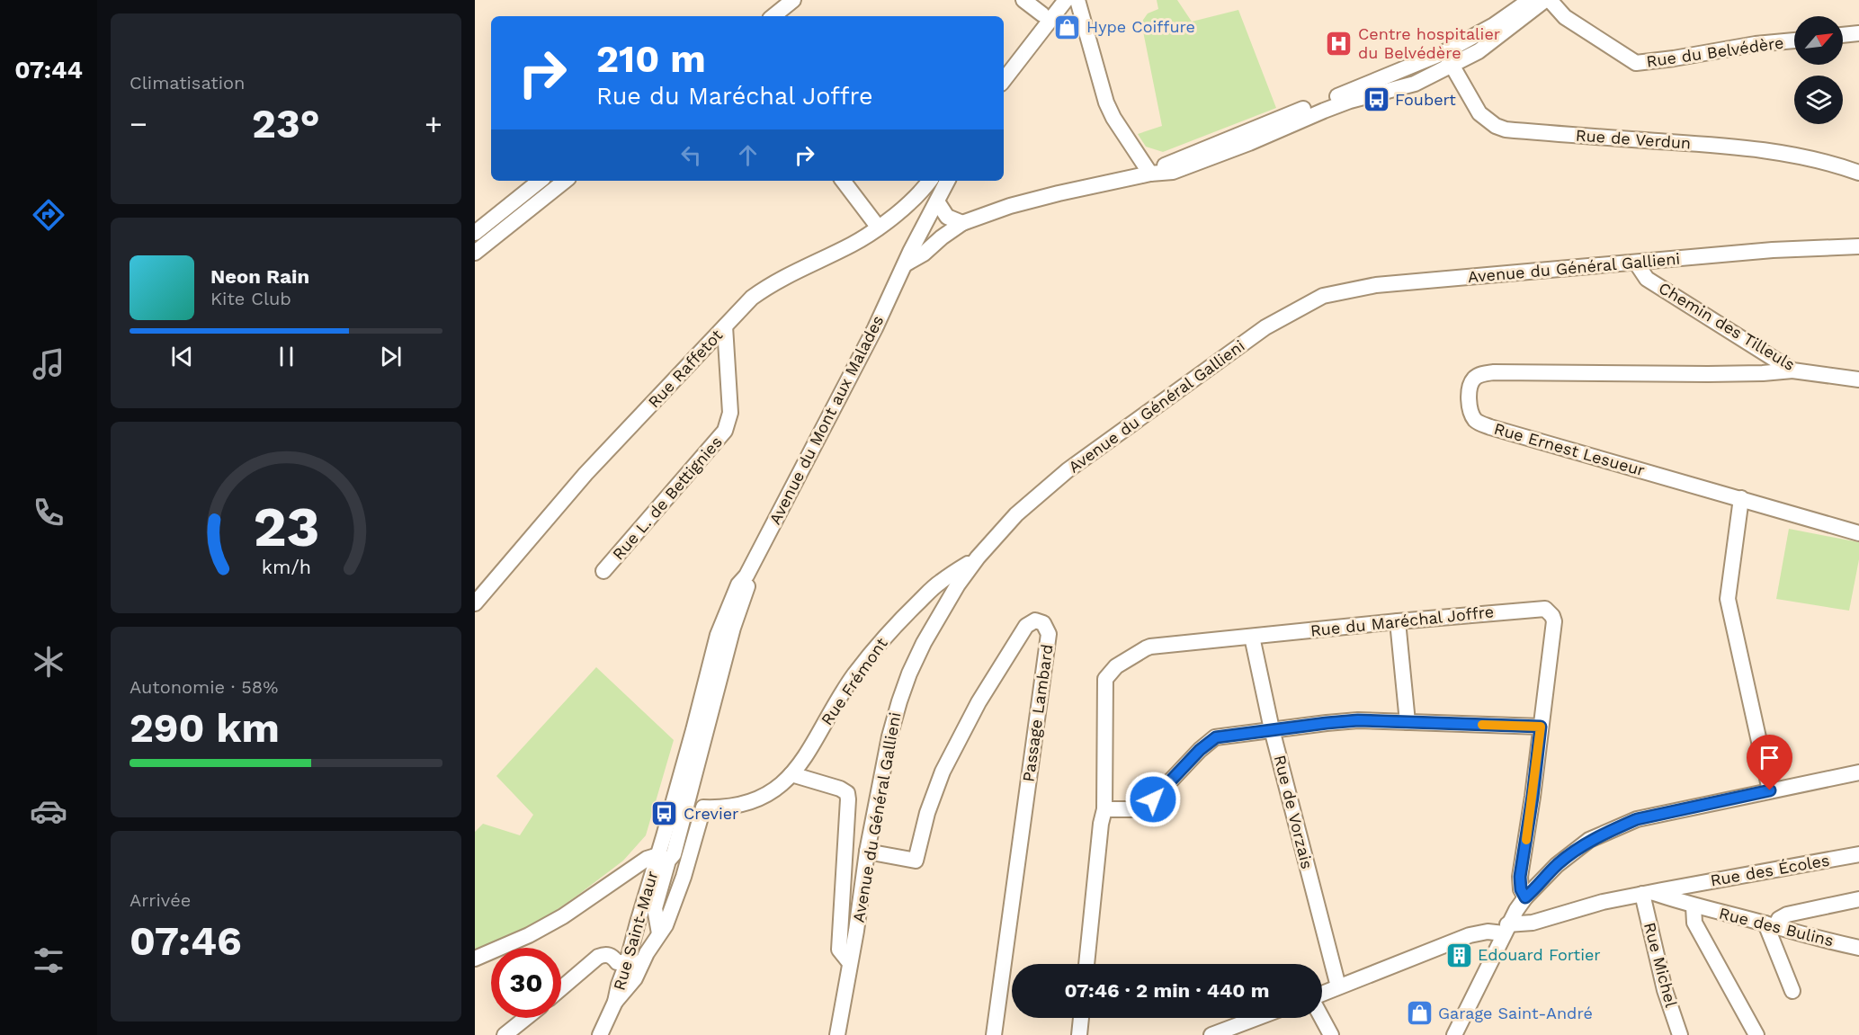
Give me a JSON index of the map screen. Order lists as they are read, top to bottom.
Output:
{
  "streets": {
    "street": [
      "Rue du Belvédère",
      "Rue de Verdun",
      "Avenue du Général Gallieni",
      "Chemin des Tilleuls",
      "Rue Raffetot",
      "Avenue du Mont aux Malades",
      "Rue Ernest Lesueur",
      "Rue L. de Bettignies",
      "Rue du Maréchal Joffre",
      "Rue Frémont",
      "Passage Lambard",
      "Rue de Vorzais",
      "Rue des Écoles",
      "Rue des Bulins",
      "Rue Saint-Maur",
      "Rue Michel"
    ]
  },
  "crossings": [
    ["Avenue du Général Gallieni", "Chemin des Tilleuls"],
    ["Avenue du Général Gallieni", "Rue Frémont"],
    ["Avenue du Général Gallieni", "Passage Lambard"],
    ["Chemin des Tilleuls", "Rue Ernest Lesueur"],
    ["Rue Raffetot", "Rue L. de Bettignies"],
    ["Avenue du Mont aux Malades", "Rue Saint-Maur"],
    ["Rue du Maréchal Joffre", "Rue de Vorzais"],
    ["Rue Frémont", "Rue Saint-Maur"],
    ["Rue des Bulins", "Rue Michel"]
  ],
  "places": {
    "shop": ["Hype Coiffure", "Garage Saint-André"],
    "hospital": ["Centre hospitalier du Belvédère"],
    "bus stop": ["Foubert", "Crevier"],
    "building": ["Edouard Fortier"]
  },
  "north": "top right",
  "page": {
    "tabs": "07:44",
    "tile": [
      "Climatisation",
      ["Autonomie · 58%", "290 km"],
      ["Arrivée", "07:46"]
    ],
    "turn": ["210 m", "Rue du Maréchal Joffre"],
    "heat": ["−", "23°", "+"],
    "song": ["Neon Rain", "Kite Club"],
    "limit": "30",
    "trip": "07:46 · 2 min · 440 m",
    "gauge": ["23", "km/h"]
  }
}
